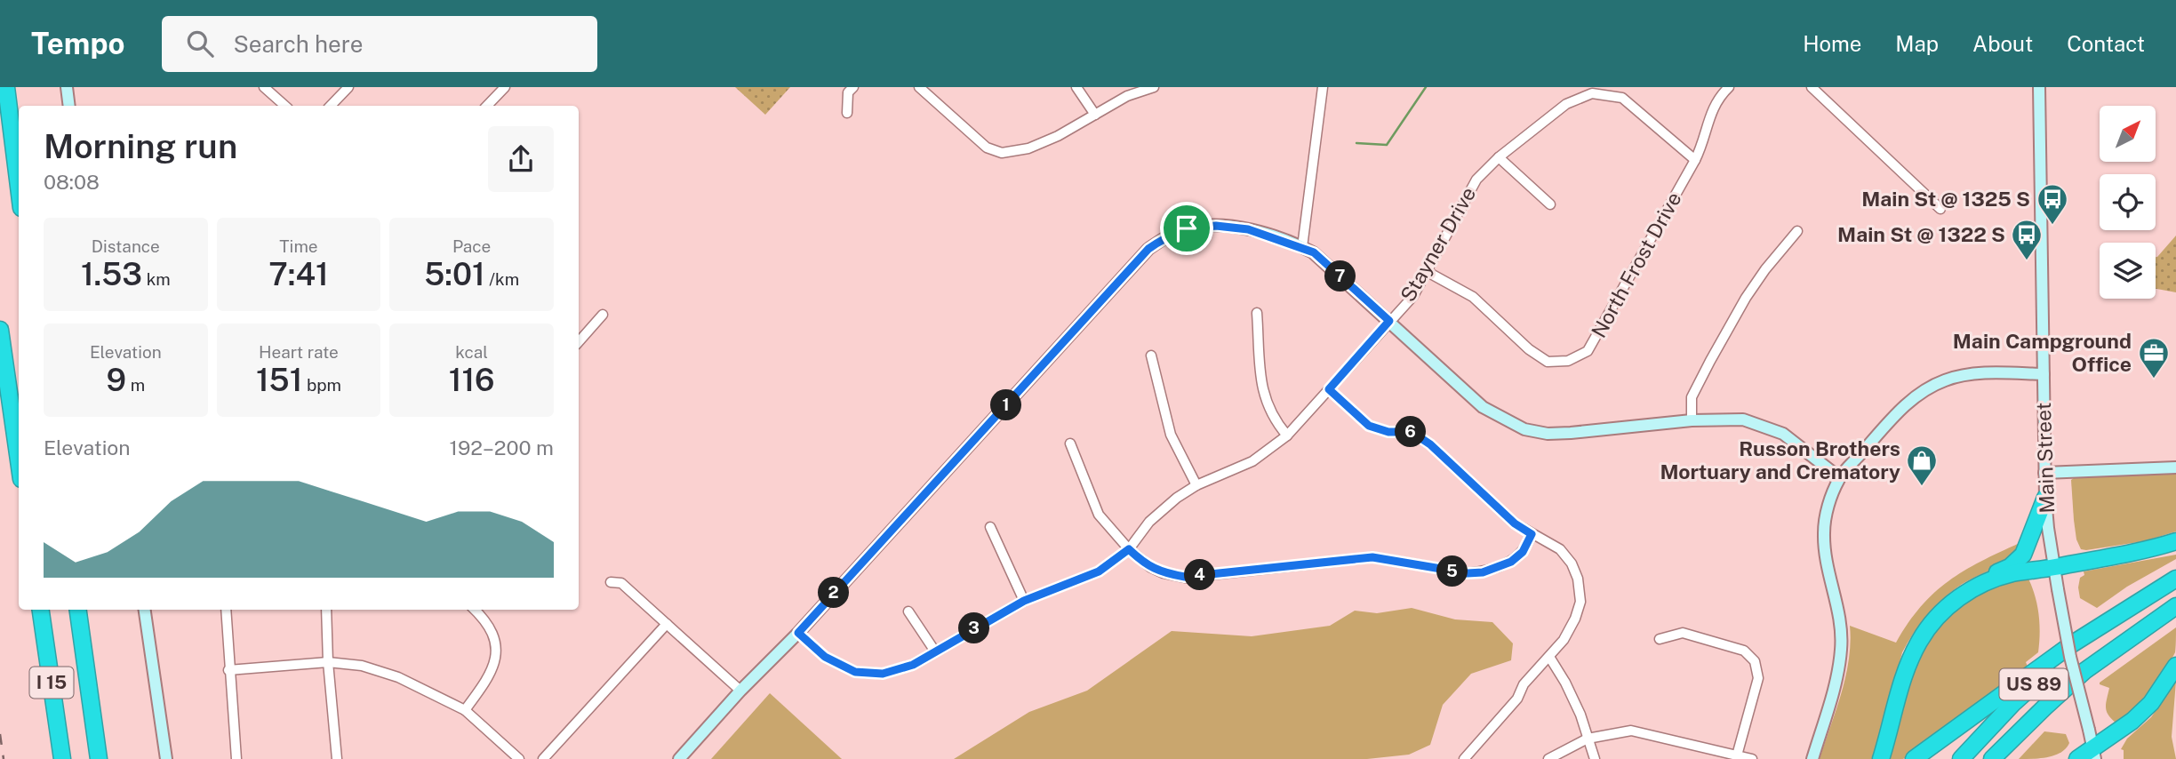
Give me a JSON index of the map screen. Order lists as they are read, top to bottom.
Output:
{
  "streets": {
    "highway": ["I 15", "US 89"],
    "street": ["Stayner Drive", "North Frost Drive", "Main Street"]
  },
  "crossings": [
    ["Stayner Drive", "North Frost Drive"]
  ],
  "places": {
    "bus stop": ["Main St @ 1325 S", "Main St @ 1322 S"],
    "office": ["Main Campground Office"],
    "shop": ["Russon Brothers Mortuary and Crematory"]
  },
  "north": "top right",
  "page": {
    "header": "Tempo",
    "search": "Search here",
    "nav": [
      "Home",
      "Map",
      "About",
      "Contact"
    ],
    "heading": ["Morning run", "08:08"],
    "stats": [
      ["Distance", "1.53 km"],
      ["Time", "7:41"],
      ["Pace", "5:01 /km"],
      ["Elevation", "9 m"],
      ["Heart rate", "151 bpm"],
      ["kcal", "116"]
    ],
    "pins": [
      "7",
      "1",
      "6",
      "5",
      "4",
      "2",
      "3"
    ],
    "chart": ["Elevation", "192–200 m"]
  }
}
